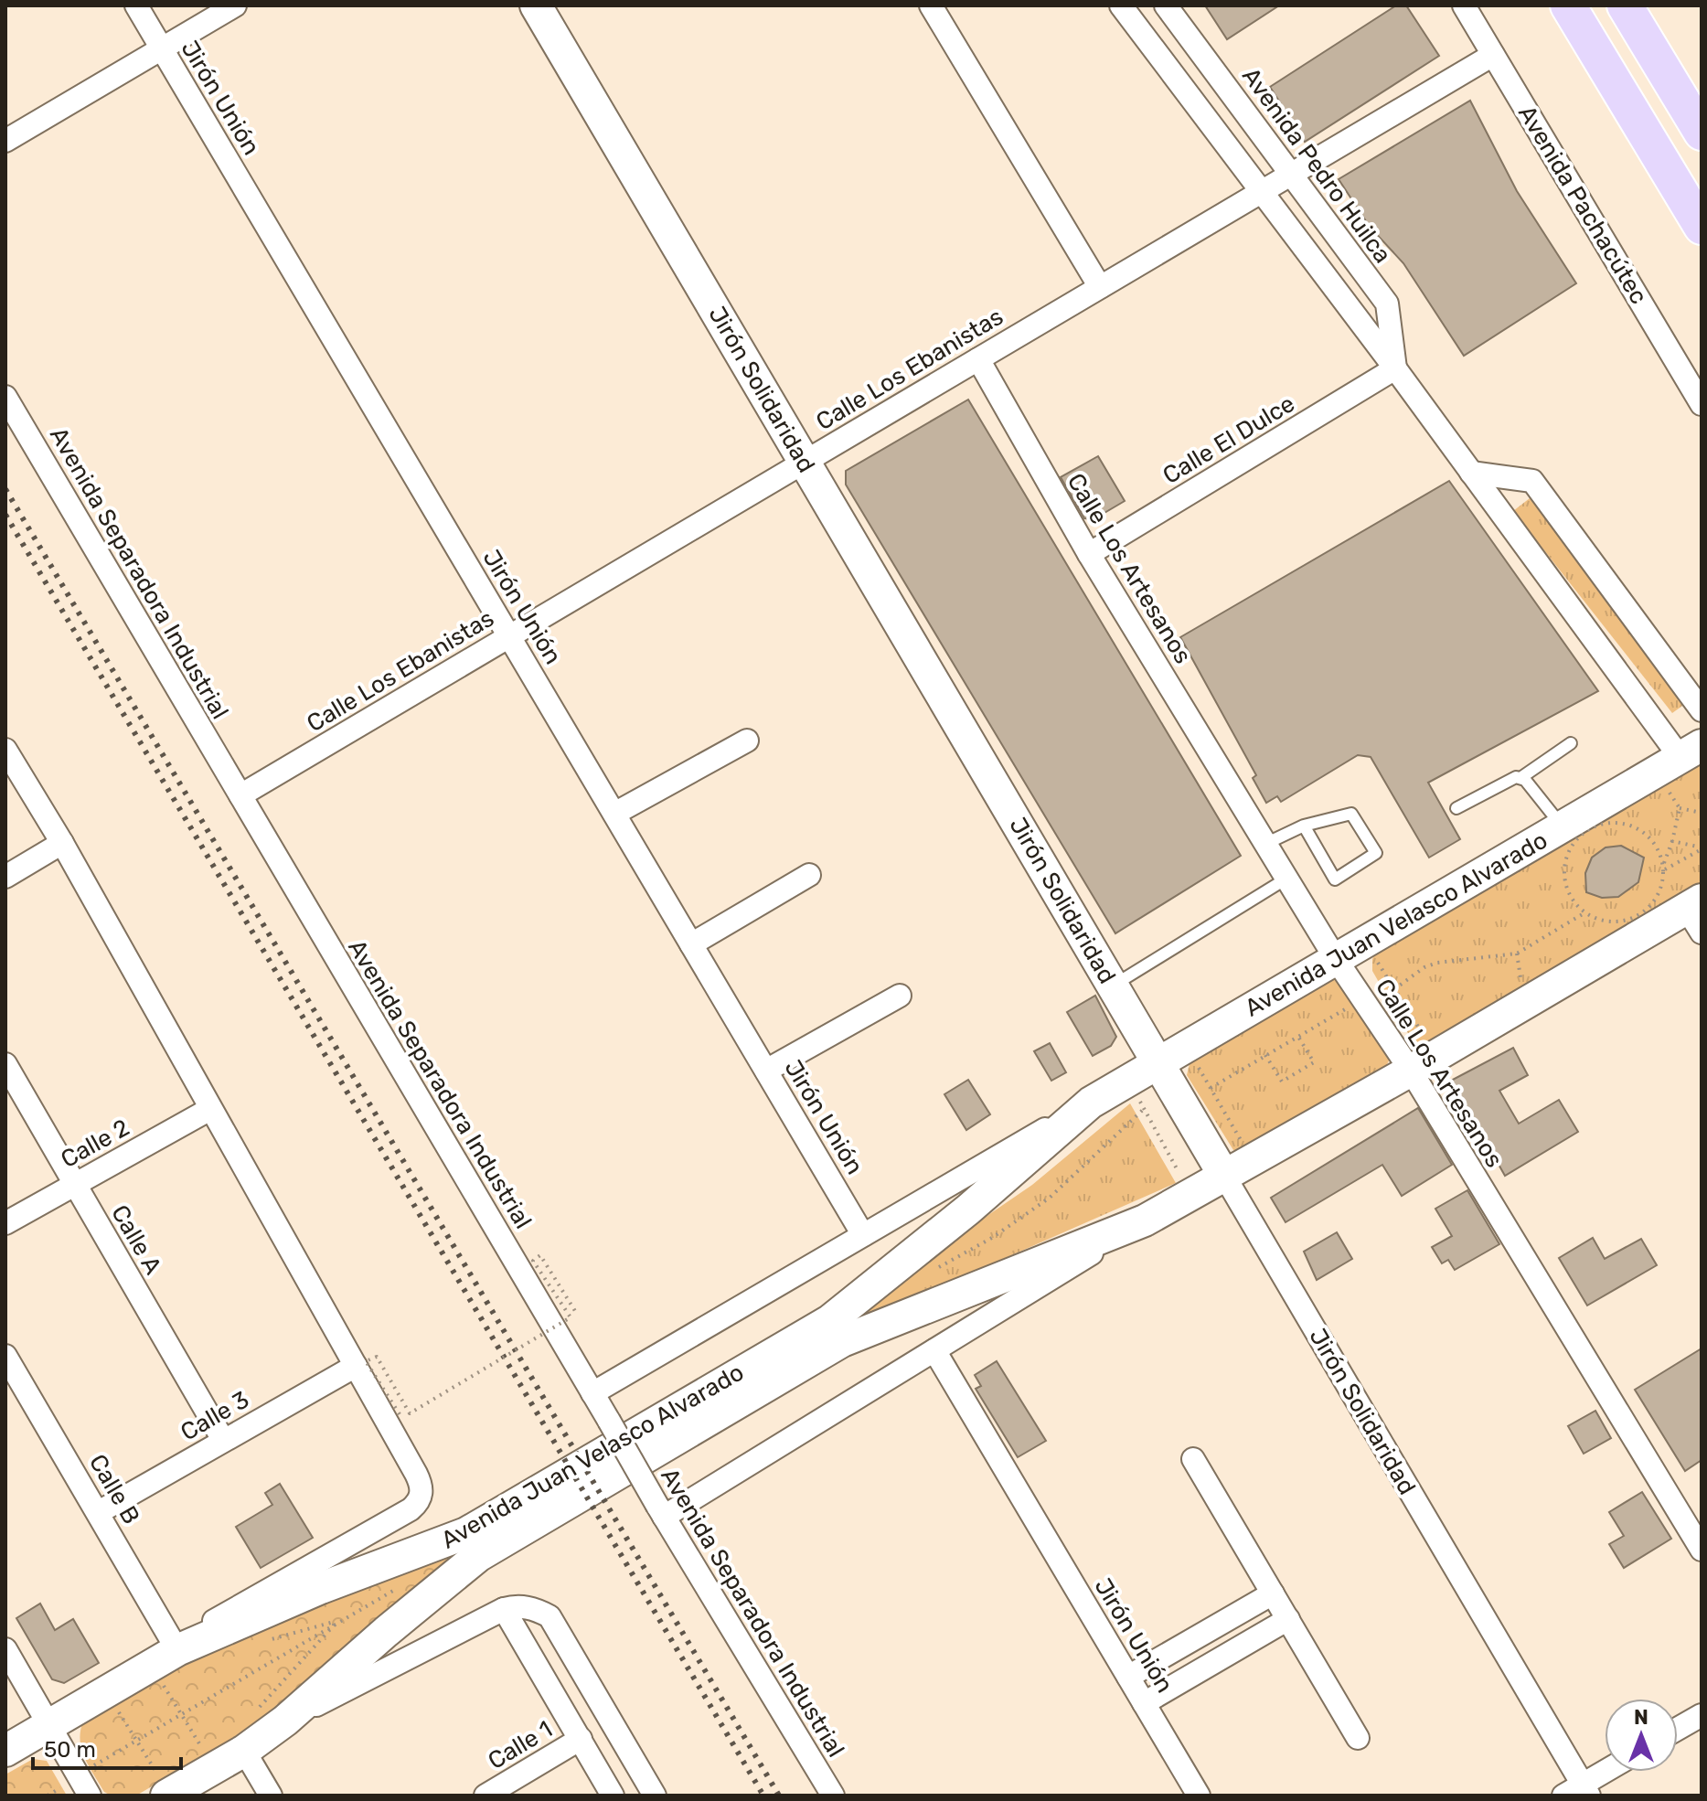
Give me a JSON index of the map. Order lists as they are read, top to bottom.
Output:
{
  "streets": {
    "main road": ["Jirón Solidaridad", "Avenida Juan Velasco Alvarado"],
    "street": [
      "Jirón Unión",
      "Avenida Pedro Huilca",
      "Avenida Pachacútec",
      "Calle Los Ebanistas",
      "Calle El Dulce",
      "Calle Los Artesanos",
      "Avenida Separadora Industrial",
      "Calle 2",
      "Calle A",
      "Calle 3",
      "Calle B",
      "Calle 1"
    ]
  },
  "crossings": [
    ["Jirón Unión", "Calle Los Ebanistas"],
    ["Jirón Unión", "Avenida Juan Velasco Alvarado"],
    ["Avenida Pedro Huilca", "Calle Los Ebanistas"],
    ["Avenida Pedro Huilca", "Calle El Dulce"],
    ["Avenida Pachacútec", "Calle Los Ebanistas"],
    ["Calle Los Ebanistas", "Jirón Solidaridad"],
    ["Calle Los Ebanistas", "Calle Los Artesanos"],
    ["Calle Los Ebanistas", "Avenida Separadora Industrial"],
    ["Jirón Solidaridad", "Avenida Juan Velasco Alvarado"],
    ["Calle El Dulce", "Calle Los Artesanos"],
    ["Calle Los Artesanos", "Avenida Juan Velasco Alvarado"],
    ["Avenida Separadora Industrial", "Avenida Juan Velasco Alvarado"],
    ["Avenida Juan Velasco Alvarado", "Calle 3"],
    ["Avenida Juan Velasco Alvarado", "Calle B"],
    ["Calle 2", "Calle A"],
    ["Calle A", "Calle 3"],
    ["Calle 3", "Calle B"]
  ],
  "scale_bar": "50 m",
  "north": "top"
}
